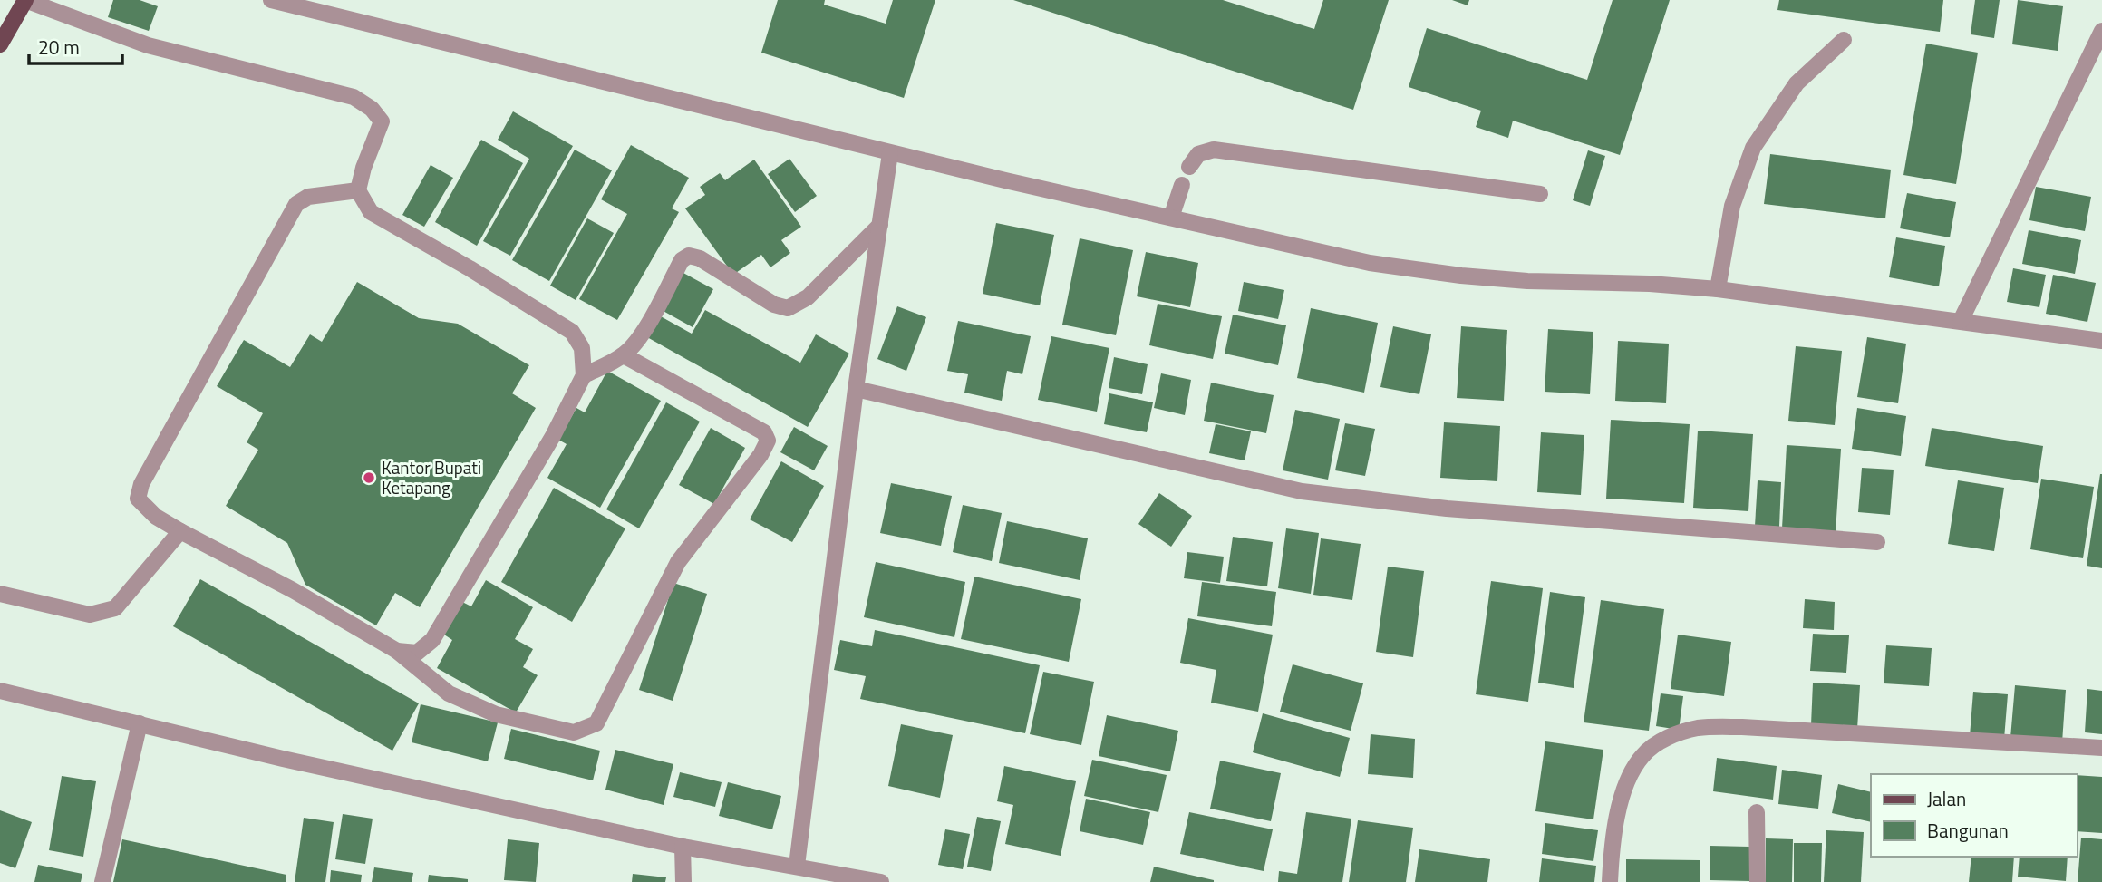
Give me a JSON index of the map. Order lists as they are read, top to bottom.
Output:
{
  "places": ["Kantor Bupati Ketapang"],
  "legend": ["Jalan", "Bangunan"],
  "scale_bar": "20 m"
}
